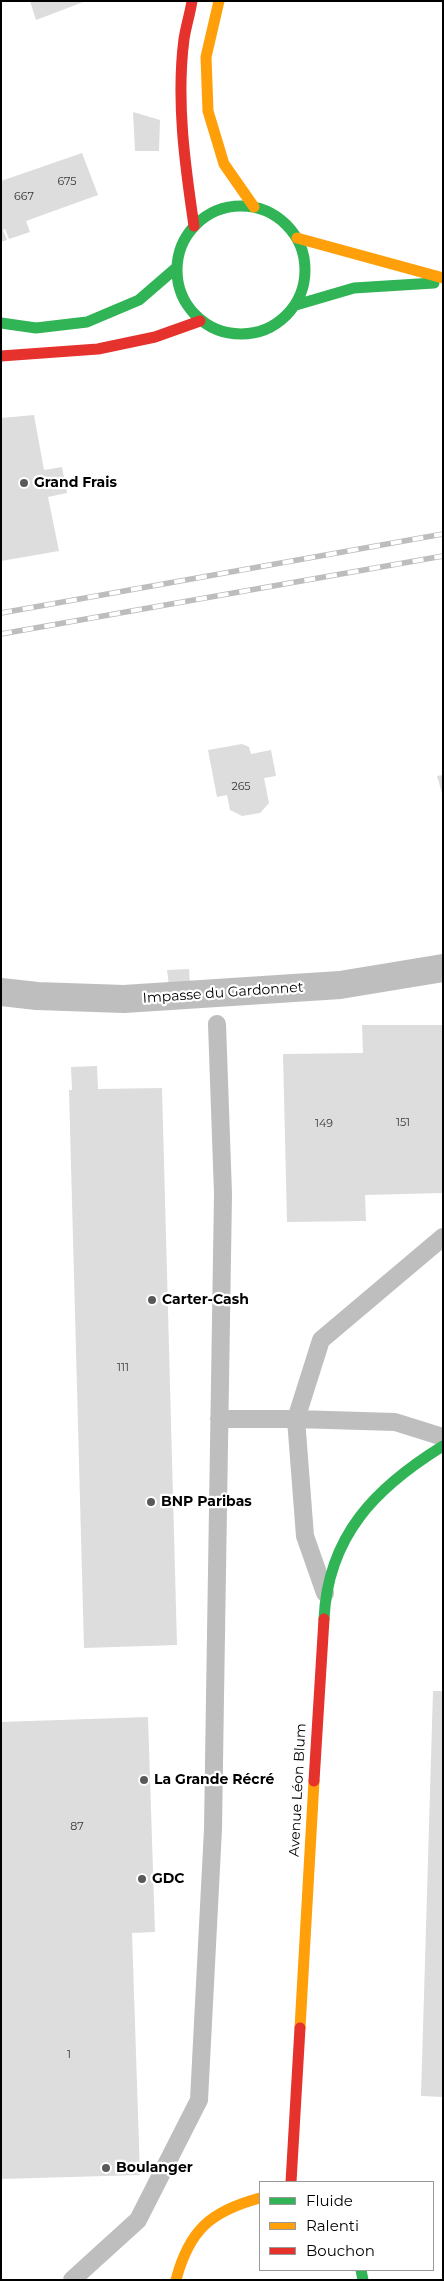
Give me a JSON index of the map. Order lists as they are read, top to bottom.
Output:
{
  "streets": {
    "main road": ["Avenue Léon Blum"],
    "street": ["Impasse du Gardonnet"]
  },
  "places": [
    "Grand Frais",
    "Carter-Cash",
    "BNP Paribas",
    "La Grande Récré",
    "GDC",
    "Boulanger"
  ],
  "house_numbers": [
    "675",
    "667",
    "265",
    "151",
    "149",
    "111",
    "87",
    "1"
  ],
  "legend": ["Fluide", "Ralenti", "Bouchon"]
}
